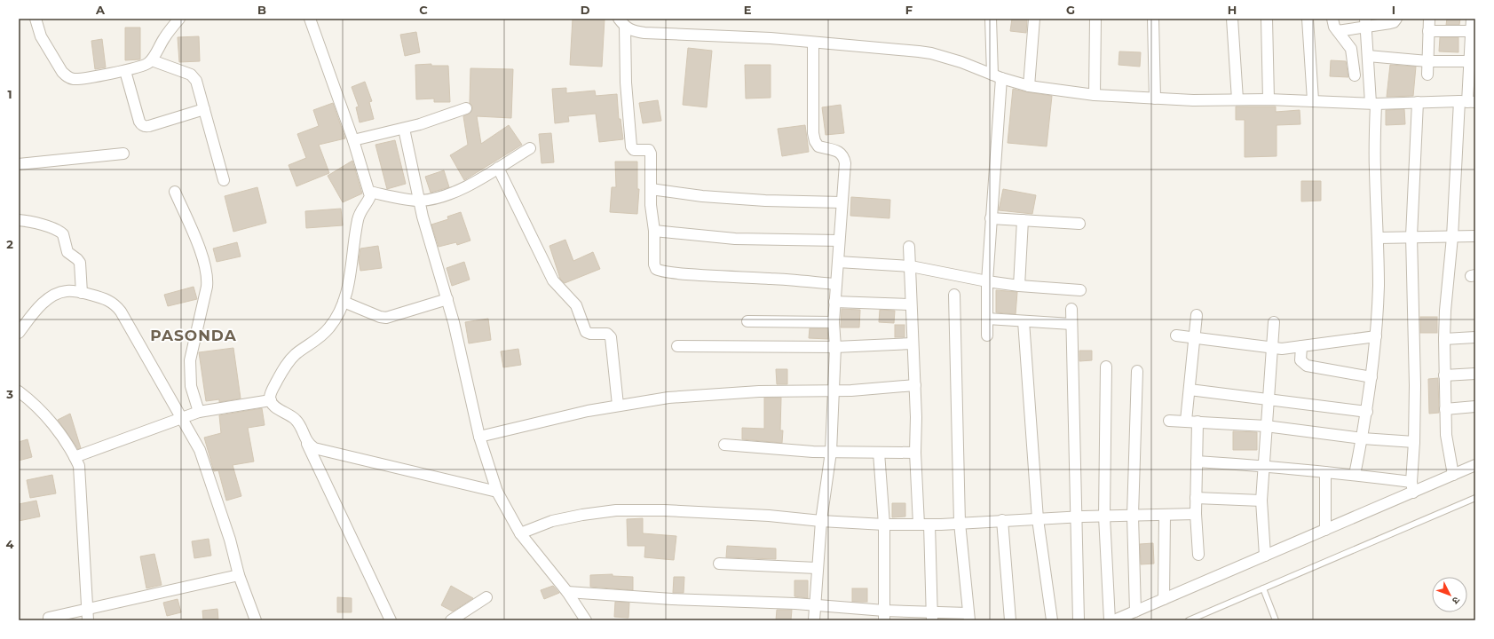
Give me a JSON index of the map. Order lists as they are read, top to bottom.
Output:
{
  "districts": ["PASONDA"],
  "north": "bottom right",
  "grid": {
    "columns": [
      "A",
      "B",
      "C",
      "D",
      "E",
      "F",
      "G",
      "H",
      "I"
    ],
    "rows": [
      "1",
      "2",
      "3",
      "4"
    ]
  }
}
